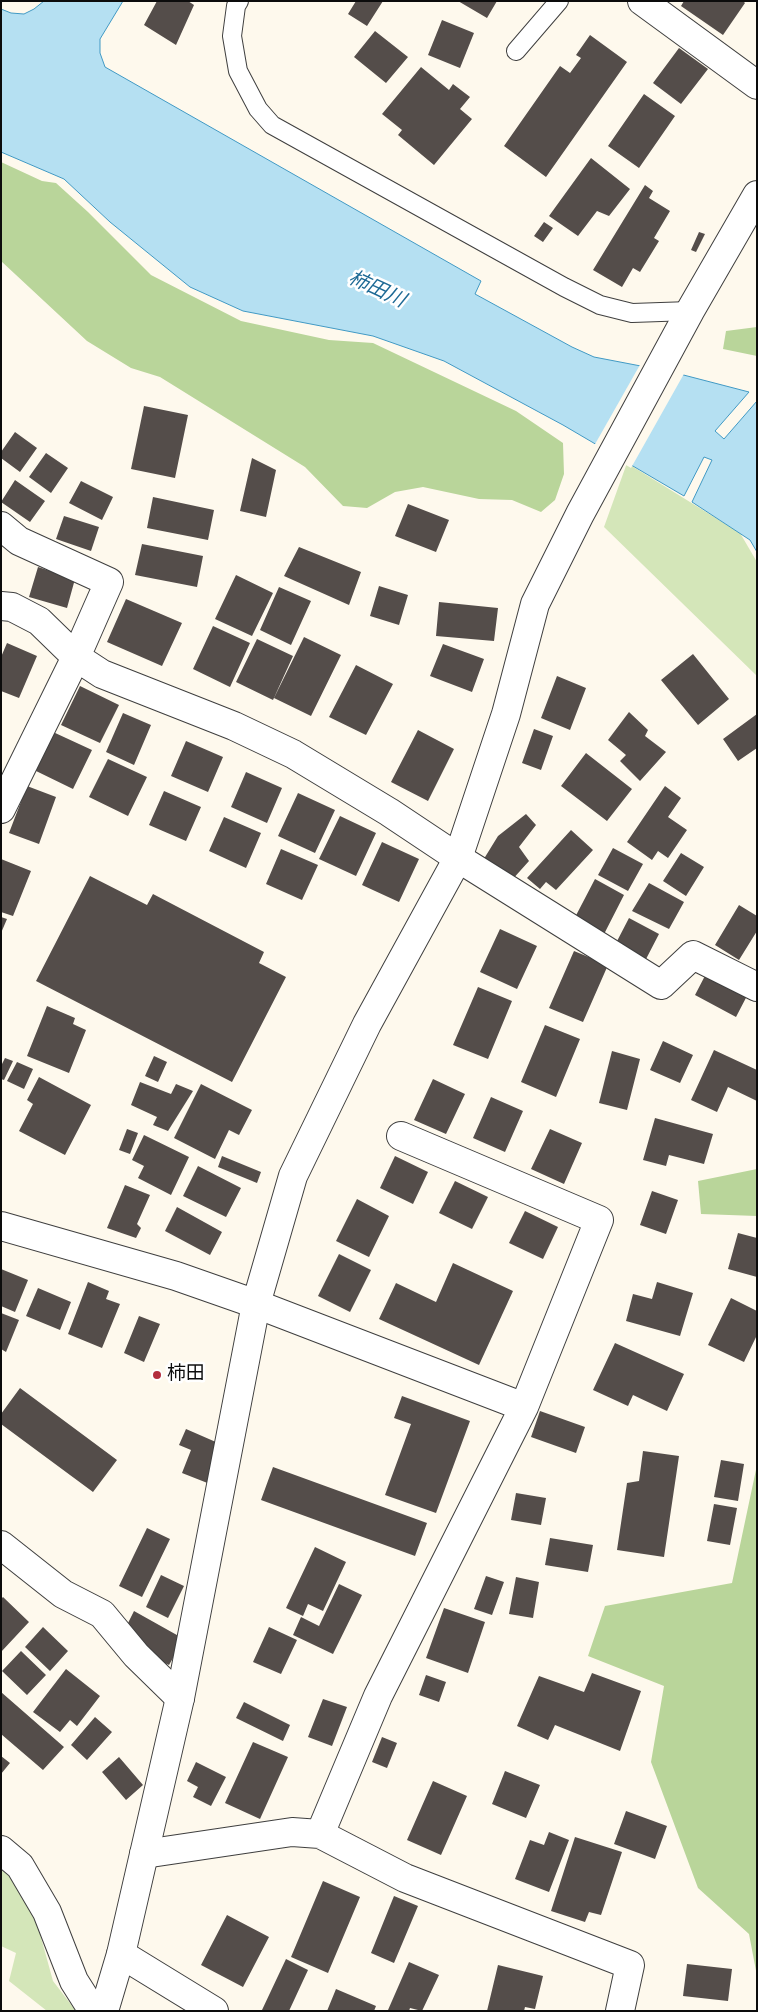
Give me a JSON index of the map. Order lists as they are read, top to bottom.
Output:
{
  "water": ["柿田川"],
  "places": ["柿田"]
}
